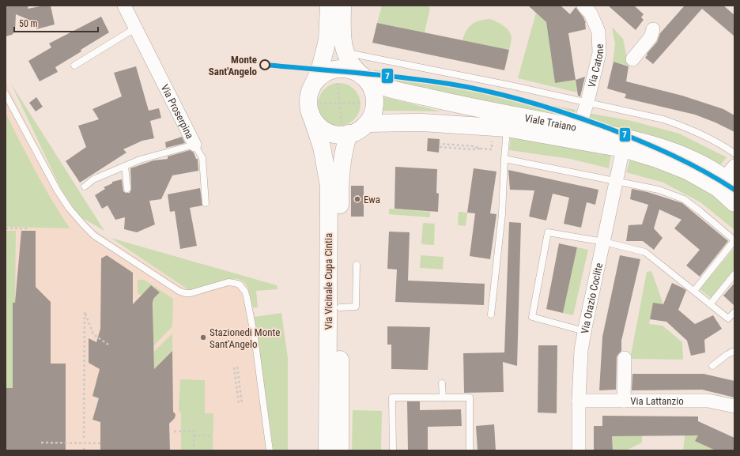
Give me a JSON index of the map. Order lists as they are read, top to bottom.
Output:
{
  "streets": {
    "main road": ["Viale Traiano", "Via Vicinale Cupa Cintia"],
    "street": [
      "Via Catone",
      "Via Proserpina",
      "Via Orazio Coclite",
      "Via Lattanzio"
    ]
  },
  "crossings": [
    ["Via Catone", "Viale Traiano"],
    ["Viale Traiano", "Via Orazio Coclite"],
    ["Via Orazio Coclite", "Via Lattanzio"]
  ],
  "places": ["Monte Sant'Angelo", "Ewa", "Stazionedi Monte Sant'Angelo"],
  "lines": ["transit line 7"],
  "scale_bar": "50 m"
}
